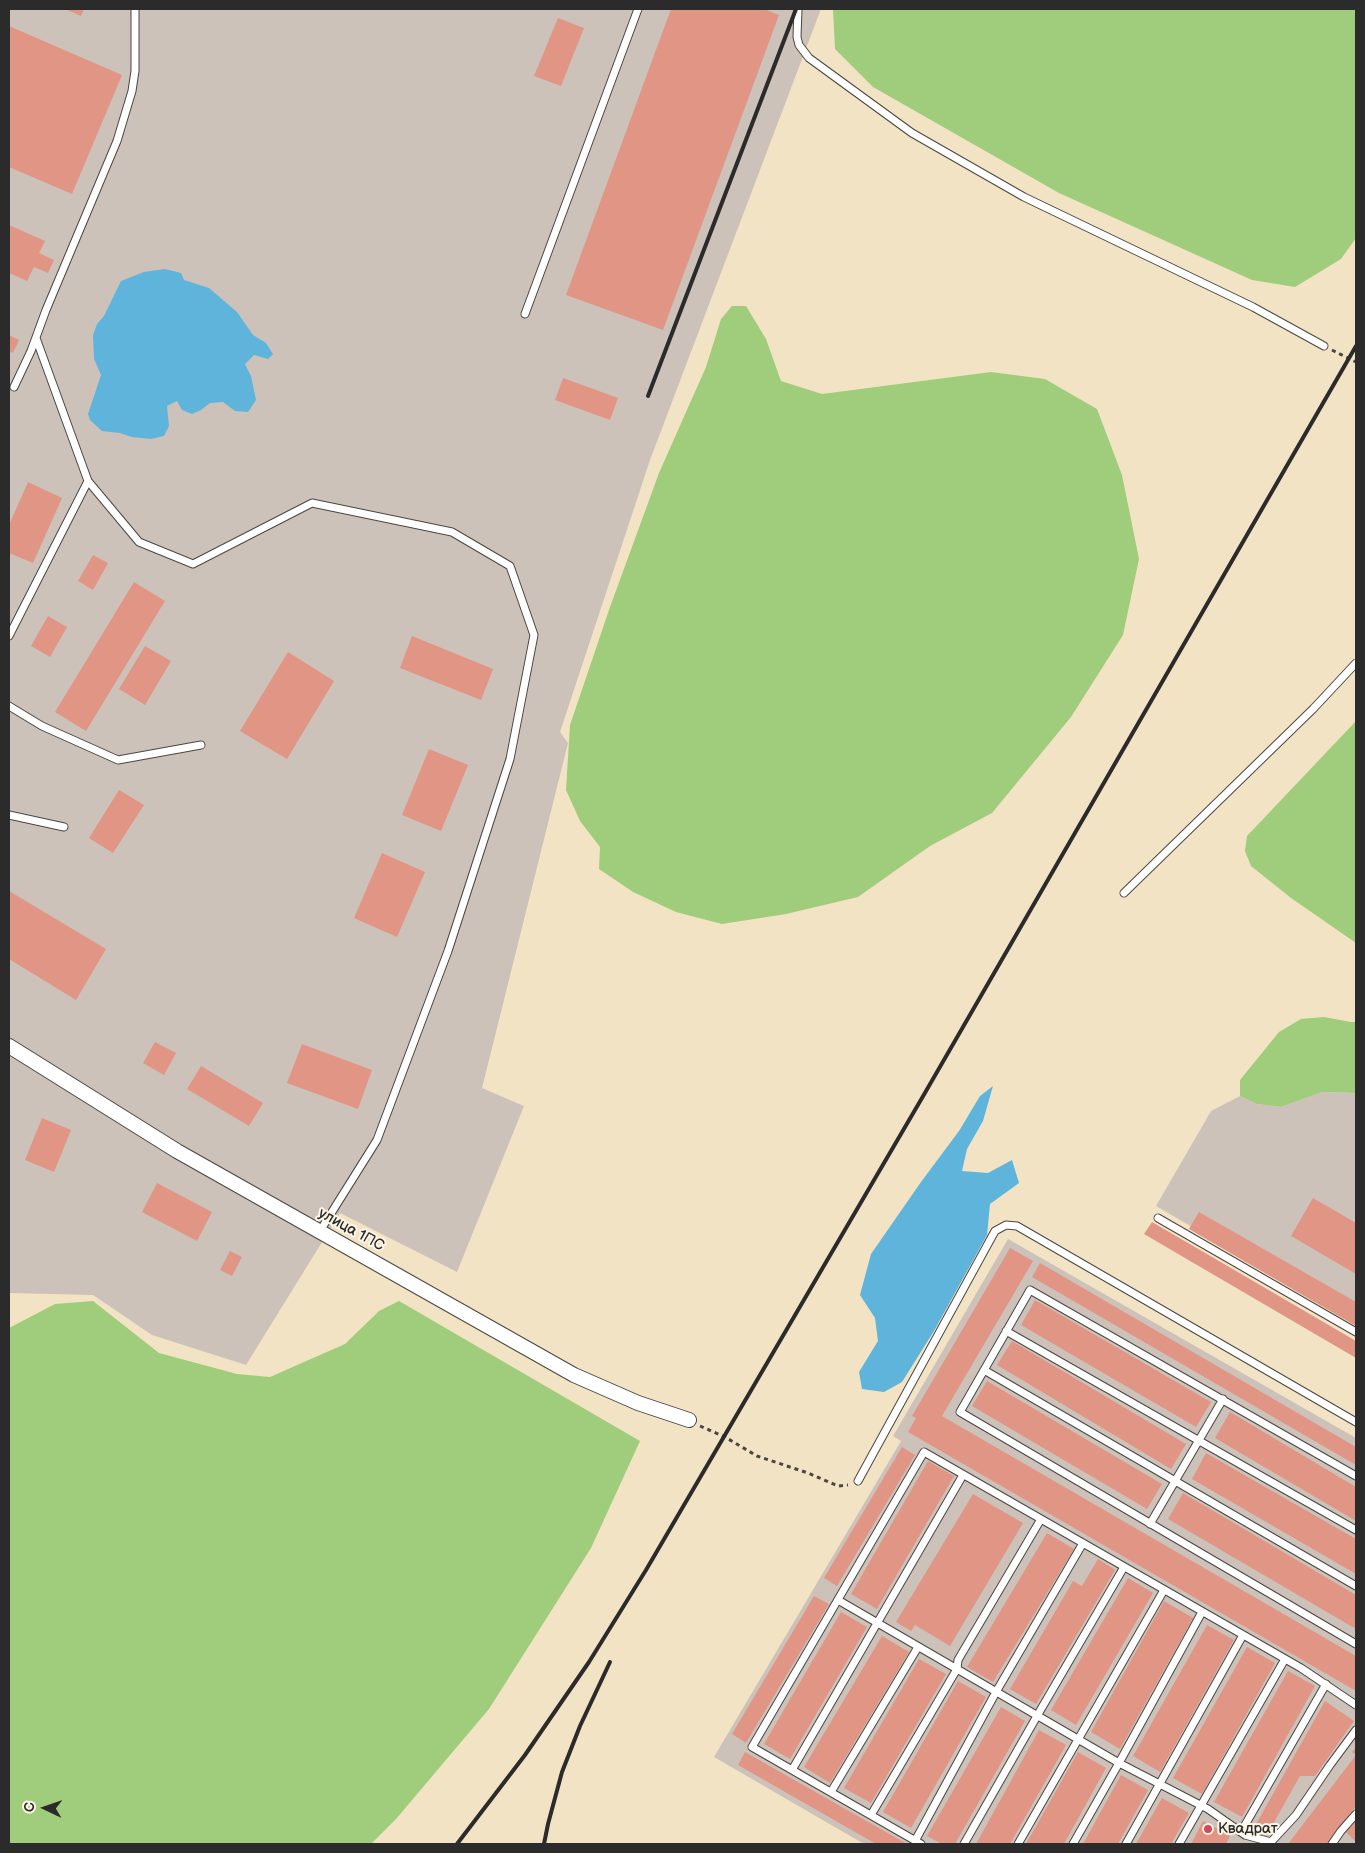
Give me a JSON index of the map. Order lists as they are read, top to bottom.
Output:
{
  "streets": {
    "street": ["улица 1ПС"]
  },
  "places": ["Квадрат"],
  "north": "left"
}
